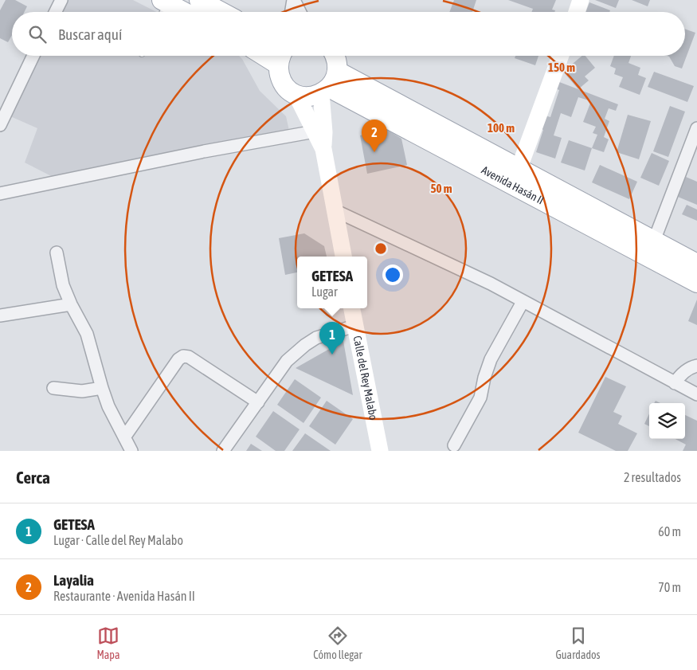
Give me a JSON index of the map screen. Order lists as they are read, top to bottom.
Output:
{
  "streets": {
    "main road": ["Avenida Hasán II", "Calle del Rey Malabo"]
  },
  "page": {
    "search": "Buscar aquí",
    "pins": ["2", "1"],
    "popup": ["GETESA", "Lugar"],
    "heading": ["Cerca", "2 resultados"],
    "list": [
      {
        "mark": "1",
        "name": "GETESA",
        "note": "Lugar · Calle del Rey Malabo",
        "value": "60 m"
      },
      {
        "mark": "2",
        "name": "Layalia",
        "note": "Restaurante · Avenida Hasán II",
        "value": "70 m"
      }
    ],
    "nav": ["Mapa", "Cómo llegar", "Guardados"]
  },
  "rings": ["150 m", "100 m", "50 m"]
}
